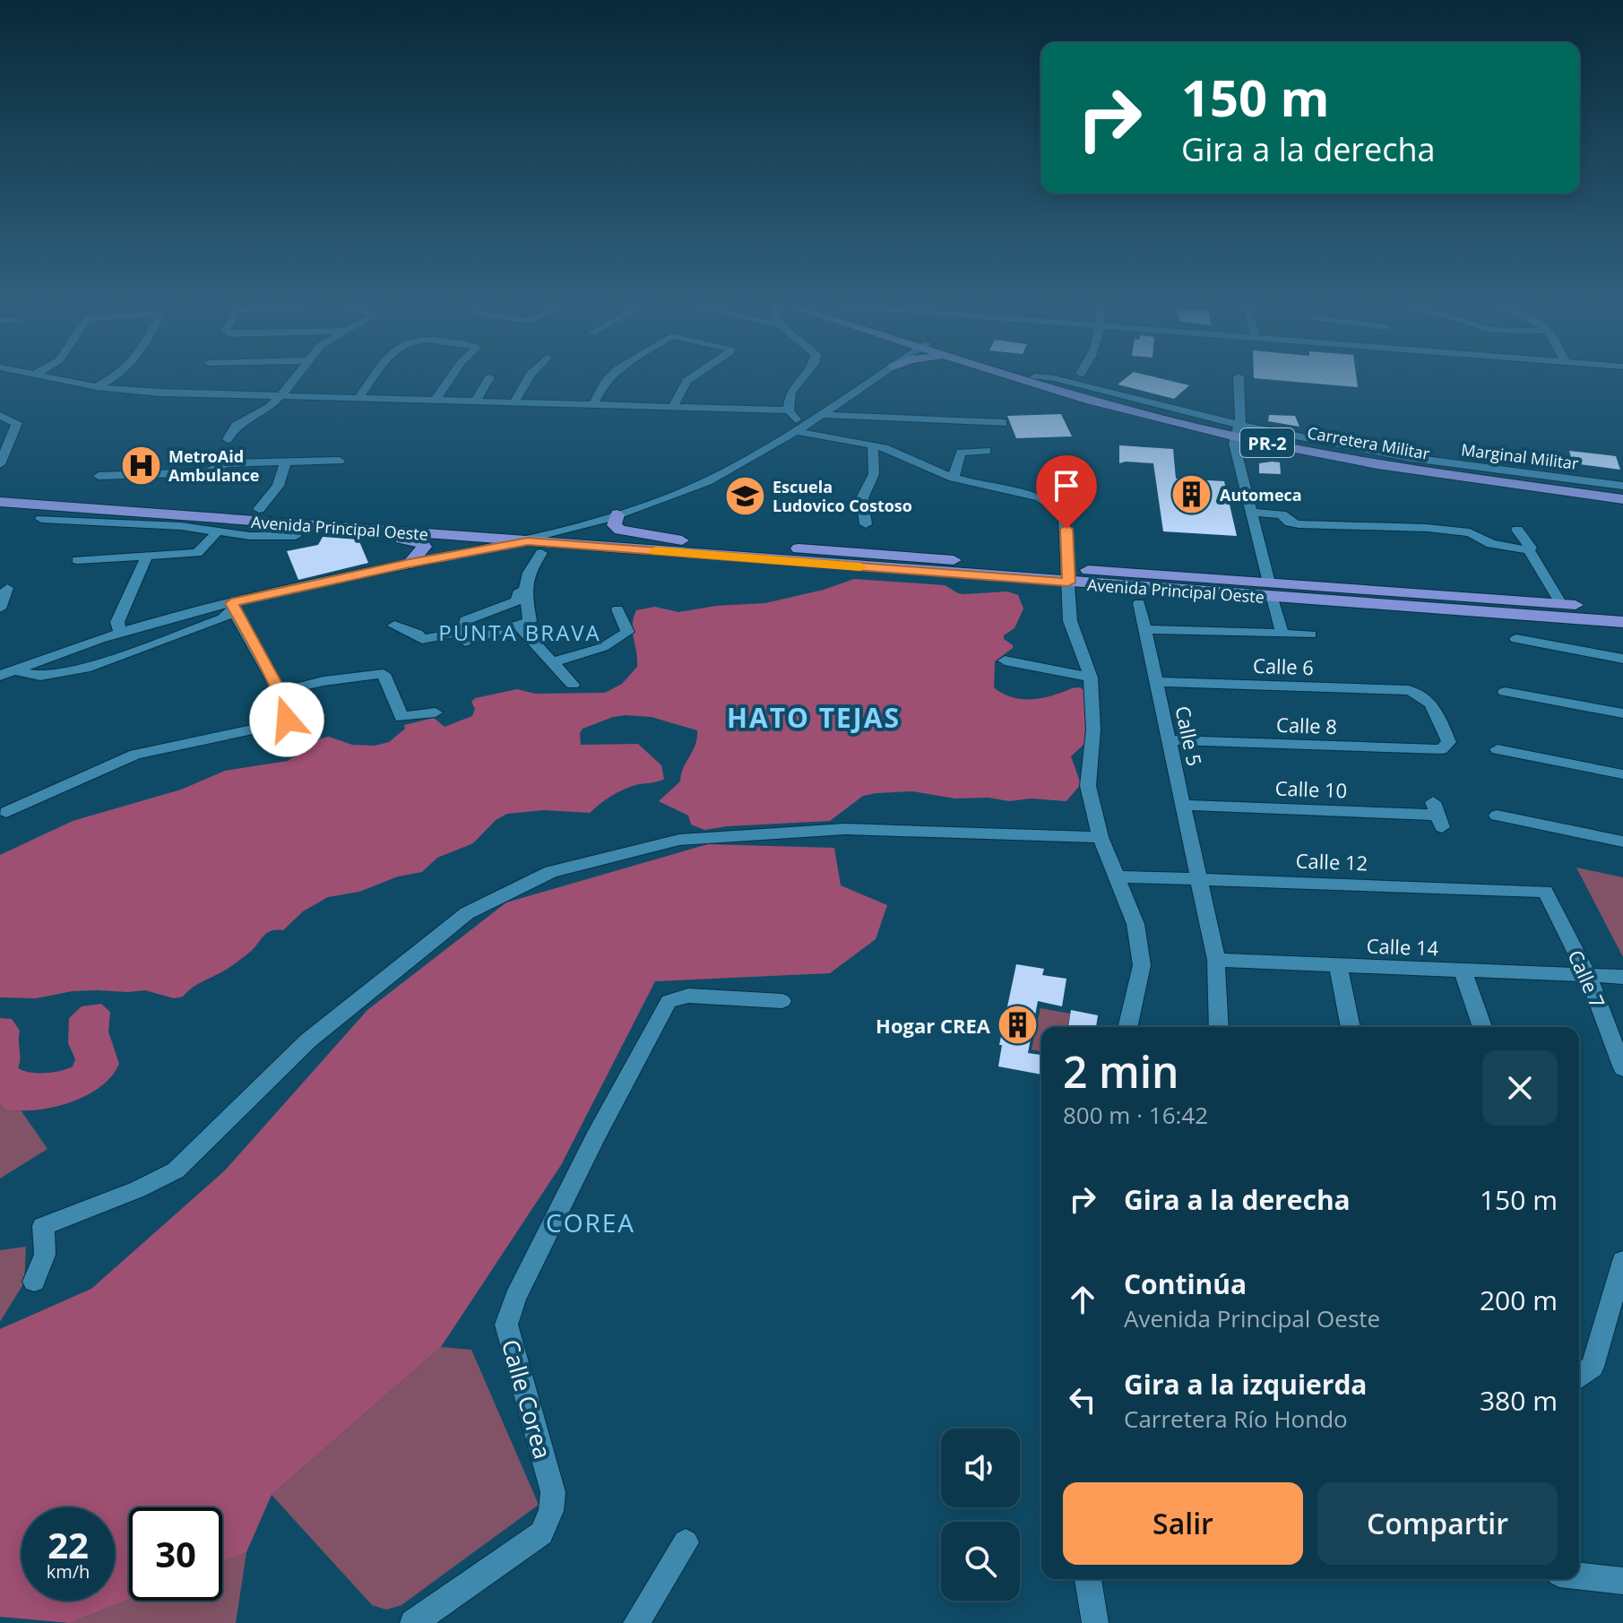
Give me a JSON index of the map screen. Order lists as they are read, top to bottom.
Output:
{
  "streets": {
    "main road": ["PR-2", "Carretera Militar", "Avenida Principal Oeste"],
    "street": [
      "Marginal Militar",
      "Calle 6",
      "Calle 8",
      "Calle 5",
      "Calle 10",
      "Calle 12",
      "Calle 14",
      "Calle 7",
      "Calle Corea"
    ]
  },
  "crossings": [
    ["Carretera Militar", "Marginal Militar"],
    ["Calle 6", "Calle 8"],
    ["Calle 6", "Calle 5"],
    ["Calle 8", "Calle 5"],
    ["Calle 5", "Calle 10"],
    ["Calle 5", "Calle 12"],
    ["Calle 5", "Calle 14"],
    ["Calle 12", "Calle 7"],
    ["Calle 14", "Calle 7"]
  ],
  "districts": ["PUNTA BRAVA", "HATO TEJAS", "COREA"],
  "places": {
    "hospital": ["MetroAid Ambulance"],
    "building": ["Automeca", "Hogar CREA"],
    "school or university": ["Escuela Ludovico Costoso"]
  },
  "page": {
    "turn": ["150 m", "Gira a la derecha"],
    "heading": ["2 min", "800 m · 16:42"],
    "list": [
      {
        "name": "Gira a la derecha",
        "value": "150 m"
      },
      {
        "name": "Continúa",
        "note": "Avenida Principal Oeste",
        "value": "200 m"
      },
      {
        "name": "Gira a la izquierda",
        "note": "Carretera Río Hondo",
        "value": "380 m"
      }
    ],
    "buttons": ["Salir", "Compartir"],
    "speed": "22 km/h",
    "limit": "30"
  }
}
